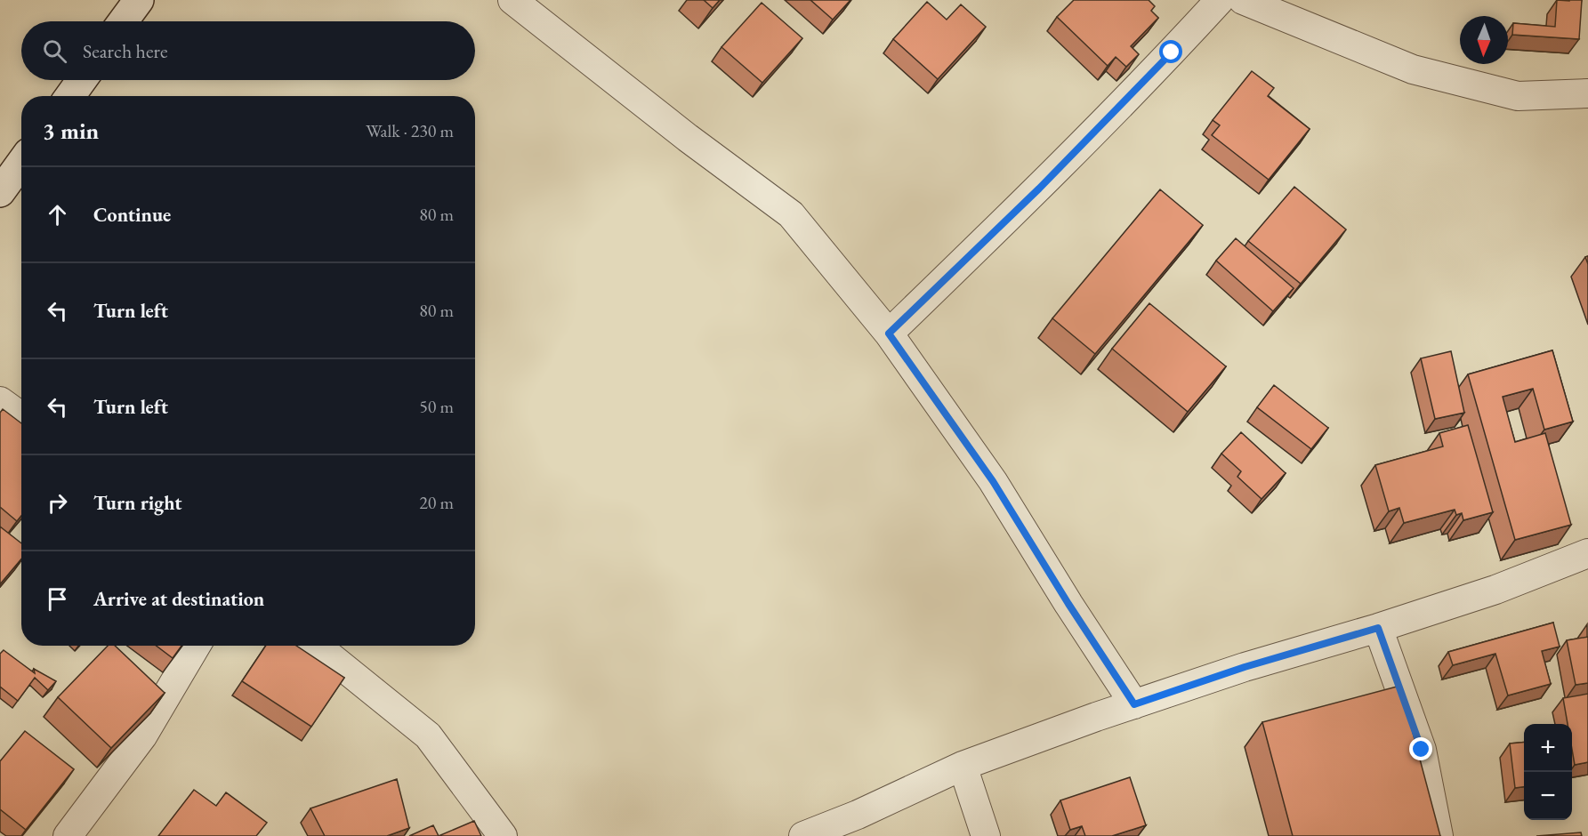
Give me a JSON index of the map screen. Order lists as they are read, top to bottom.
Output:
{
  "north": "bottom",
  "page": {
    "search": "Search here",
    "heading": ["3 min", "Walk · 230 m"],
    "list": [
      ["Continue", "80 m"],
      ["Turn left", "80 m"],
      ["Turn left", "50 m"],
      ["Turn right", "20 m"],
      "Arrive at destination"
    ],
    "map_buttons": ["+", "−"]
  }
}
